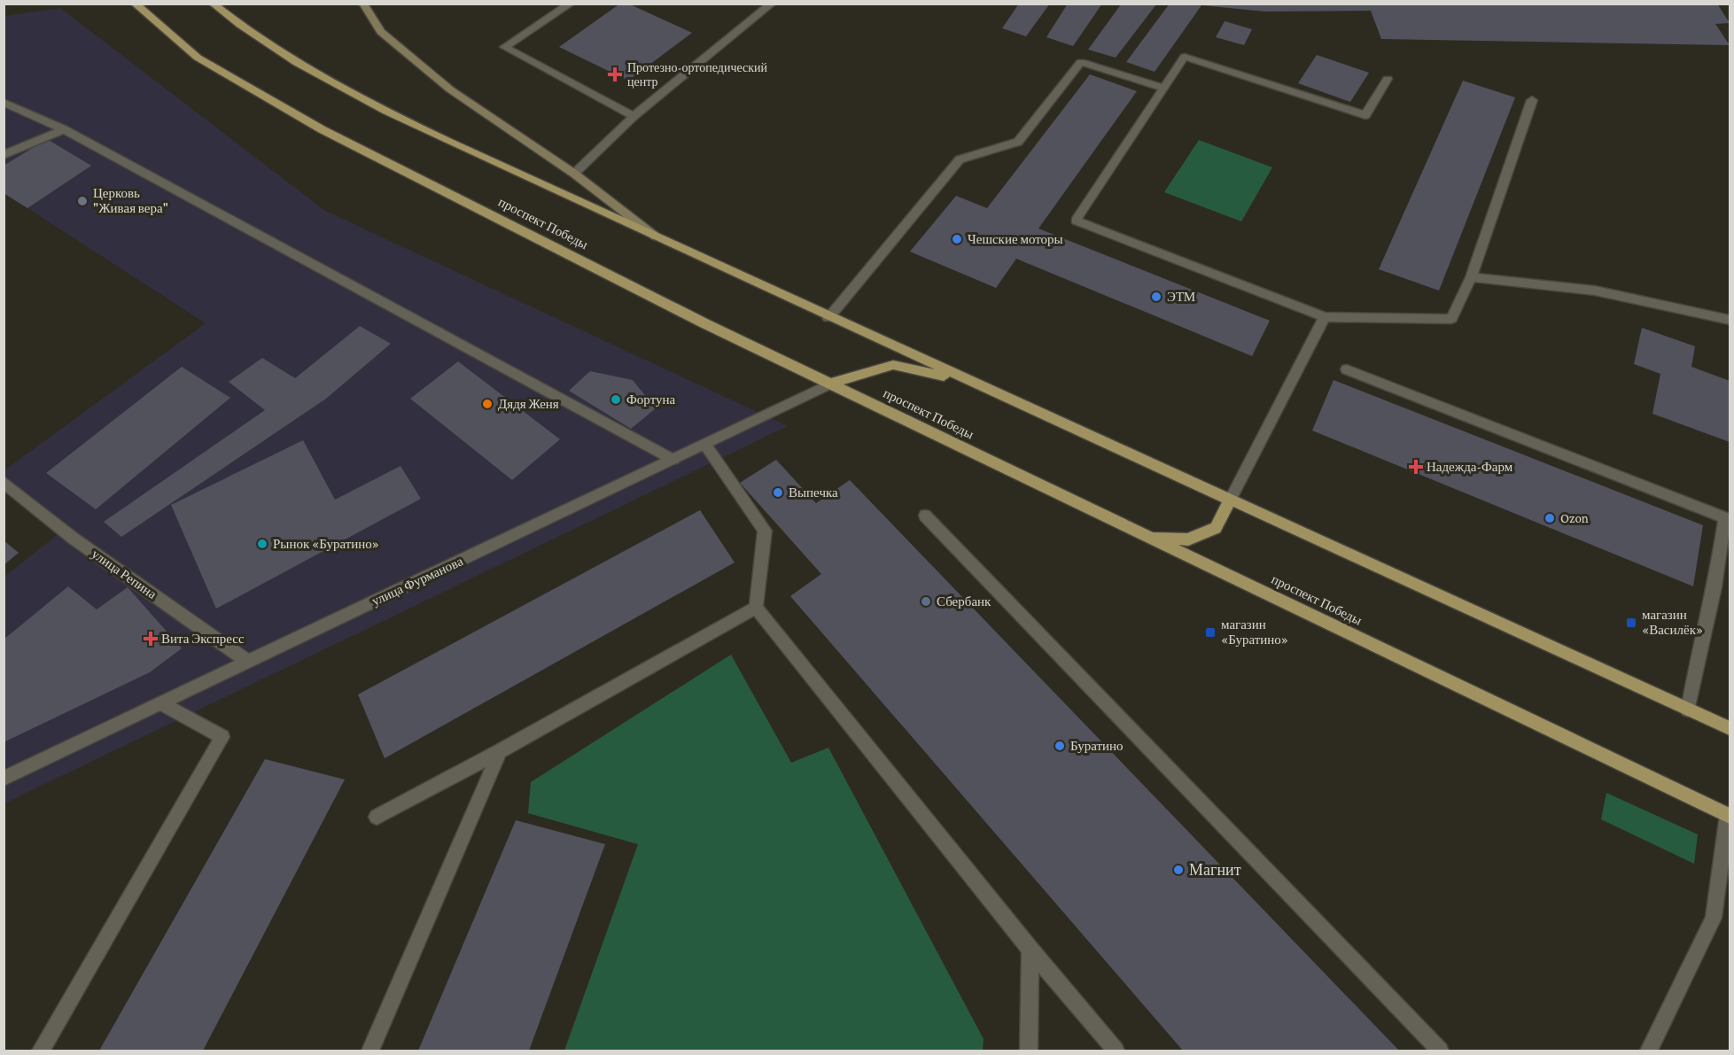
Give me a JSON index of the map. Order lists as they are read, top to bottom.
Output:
{
  "streets": {
    "main road": ["проспект Победы"],
    "street": ["улица Репина", "улица Фурманова"]
  },
  "crossings": [
    ["проспект Победы", "улица Фурманова"],
    ["улица Репина", "улица Фурманова"]
  ],
  "places": {
    "health": ["Протезно-ортопедический центр", "Надежда-Фарм", "Вита Экспресс"],
    "other": [
      "Церковь \"Живая вера\"",
      "Чешские моторы",
      "ЭТМ",
      "Фортуна",
      "Дядя Женя",
      "Выпечка",
      "Ozon",
      "Рынок «Буратино»",
      "Сбербанк",
      "Буратино",
      "Магнит"
    ],
    "transit": ["магазин «Василёк»", "магазин «Буратино»"]
  }
}
